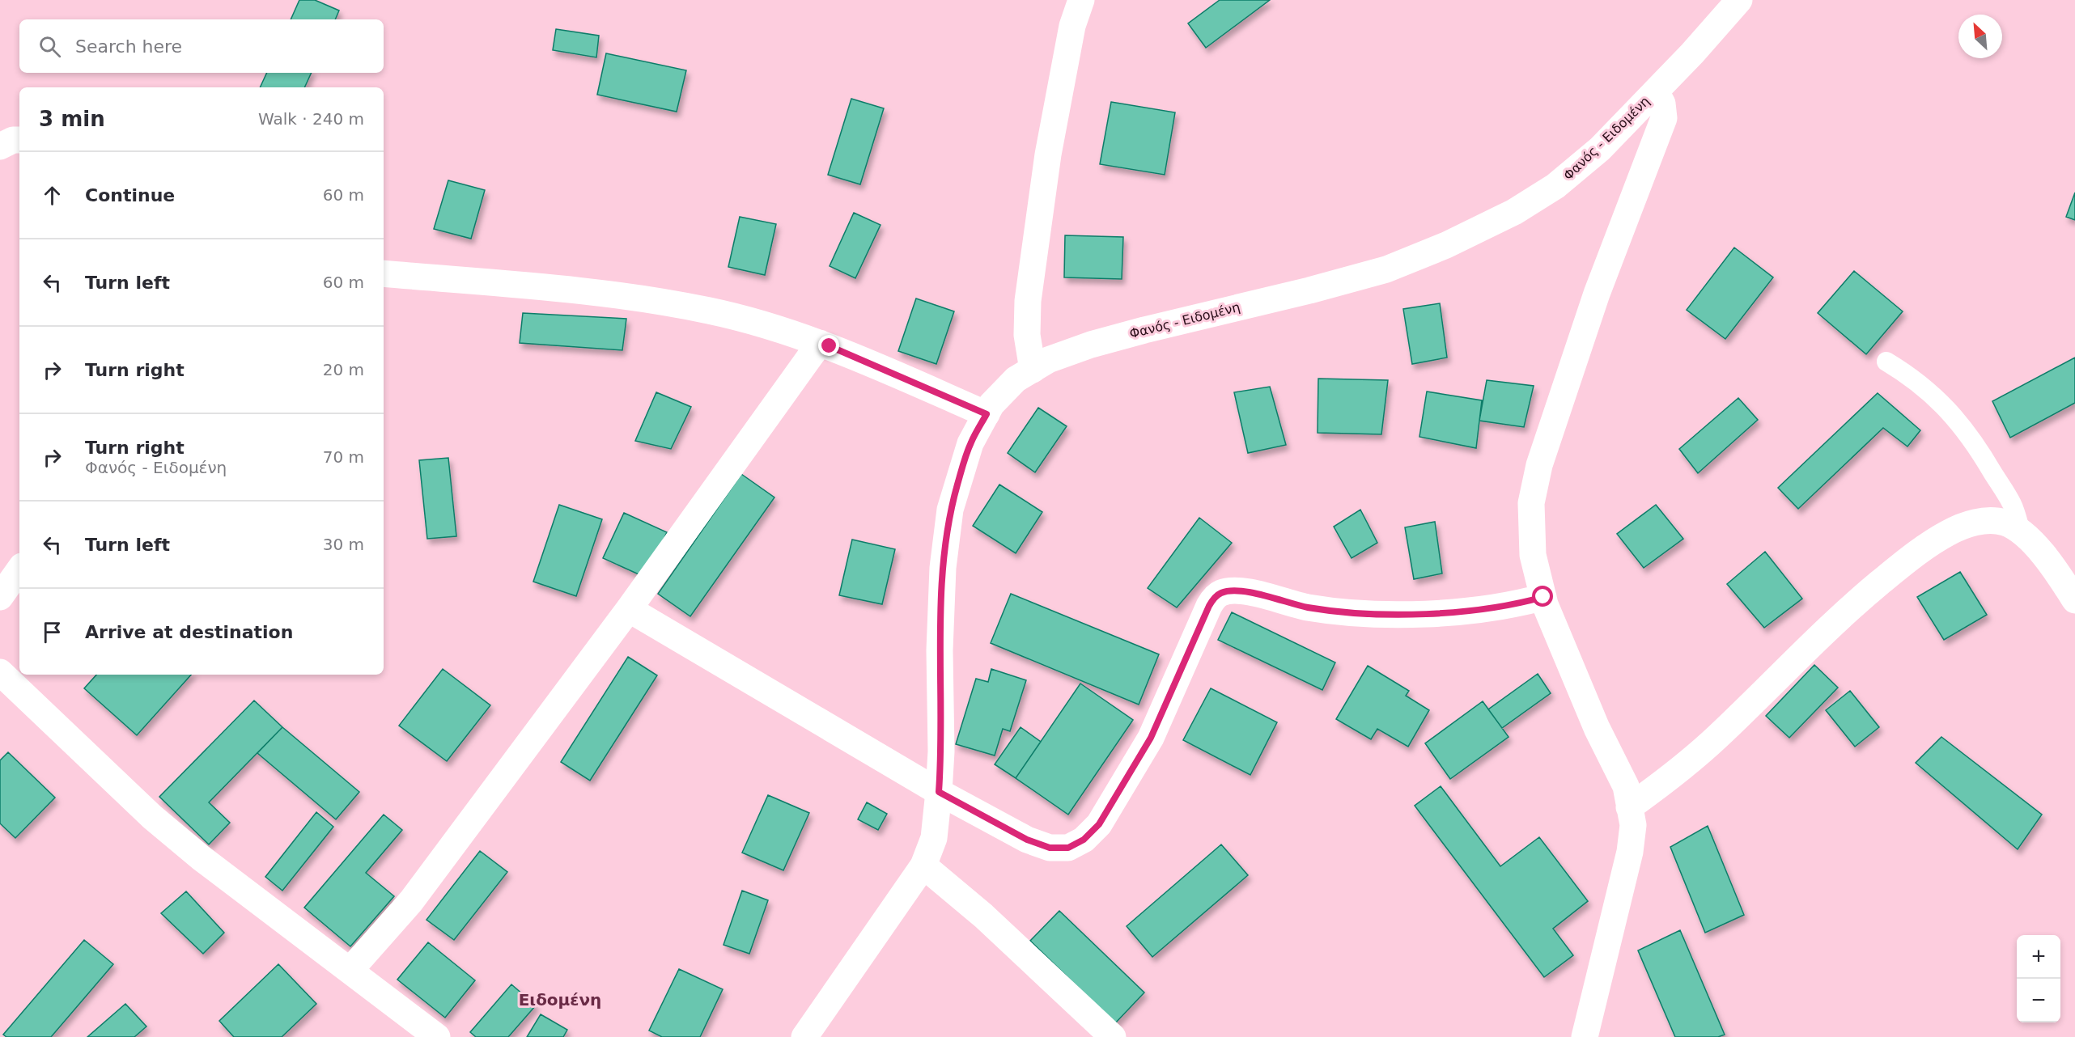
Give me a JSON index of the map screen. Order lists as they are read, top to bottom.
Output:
{
  "streets": {
    "street": ["Φανός - Ειδομένη"]
  },
  "districts": ["Ειδομένη"],
  "north": "top left",
  "page": {
    "search": "Search here",
    "heading": ["3 min", "Walk · 240 m"],
    "list": [
      ["Continue", "60 m"],
      ["Turn left", "60 m"],
      ["Turn right", "20 m"],
      ["Turn right", "Φανός - Ειδομένη", "70 m"],
      ["Turn left", "30 m"],
      "Arrive at destination"
    ],
    "map_buttons": ["+", "−"]
  }
}
